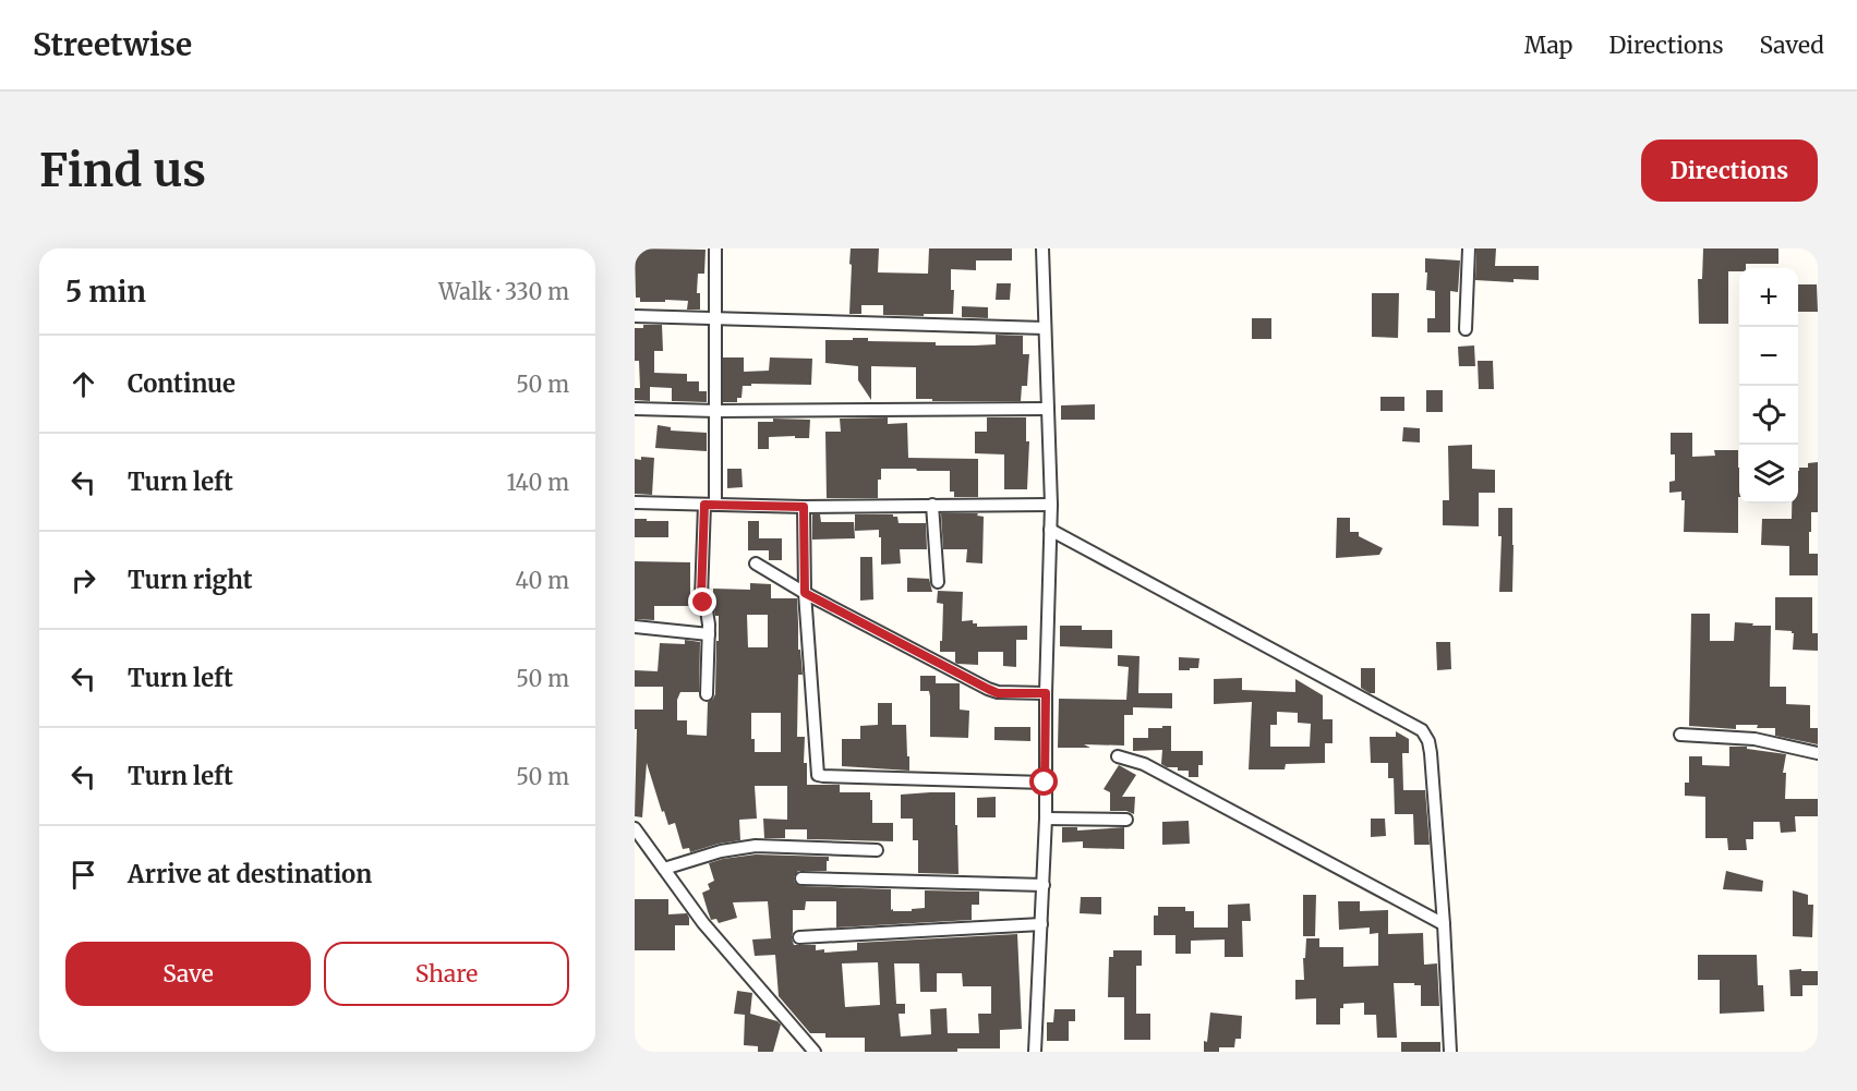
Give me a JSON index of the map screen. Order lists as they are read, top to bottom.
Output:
{
  "page": {
    "header": "Streetwise",
    "nav": ["Map", "Directions", "Saved"],
    "buttons": [
      "Directions",
      ["Save", "Share"]
    ],
    "title": "Find us",
    "heading": ["5 min", "Walk · 330 m"],
    "map_buttons": ["+", "−"],
    "list": [
      ["Continue", "50 m"],
      ["Turn left", "140 m"],
      ["Turn right", "40 m"],
      ["Turn left", "50 m"],
      ["Turn left", "50 m"],
      "Arrive at destination"
    ]
  }
}
